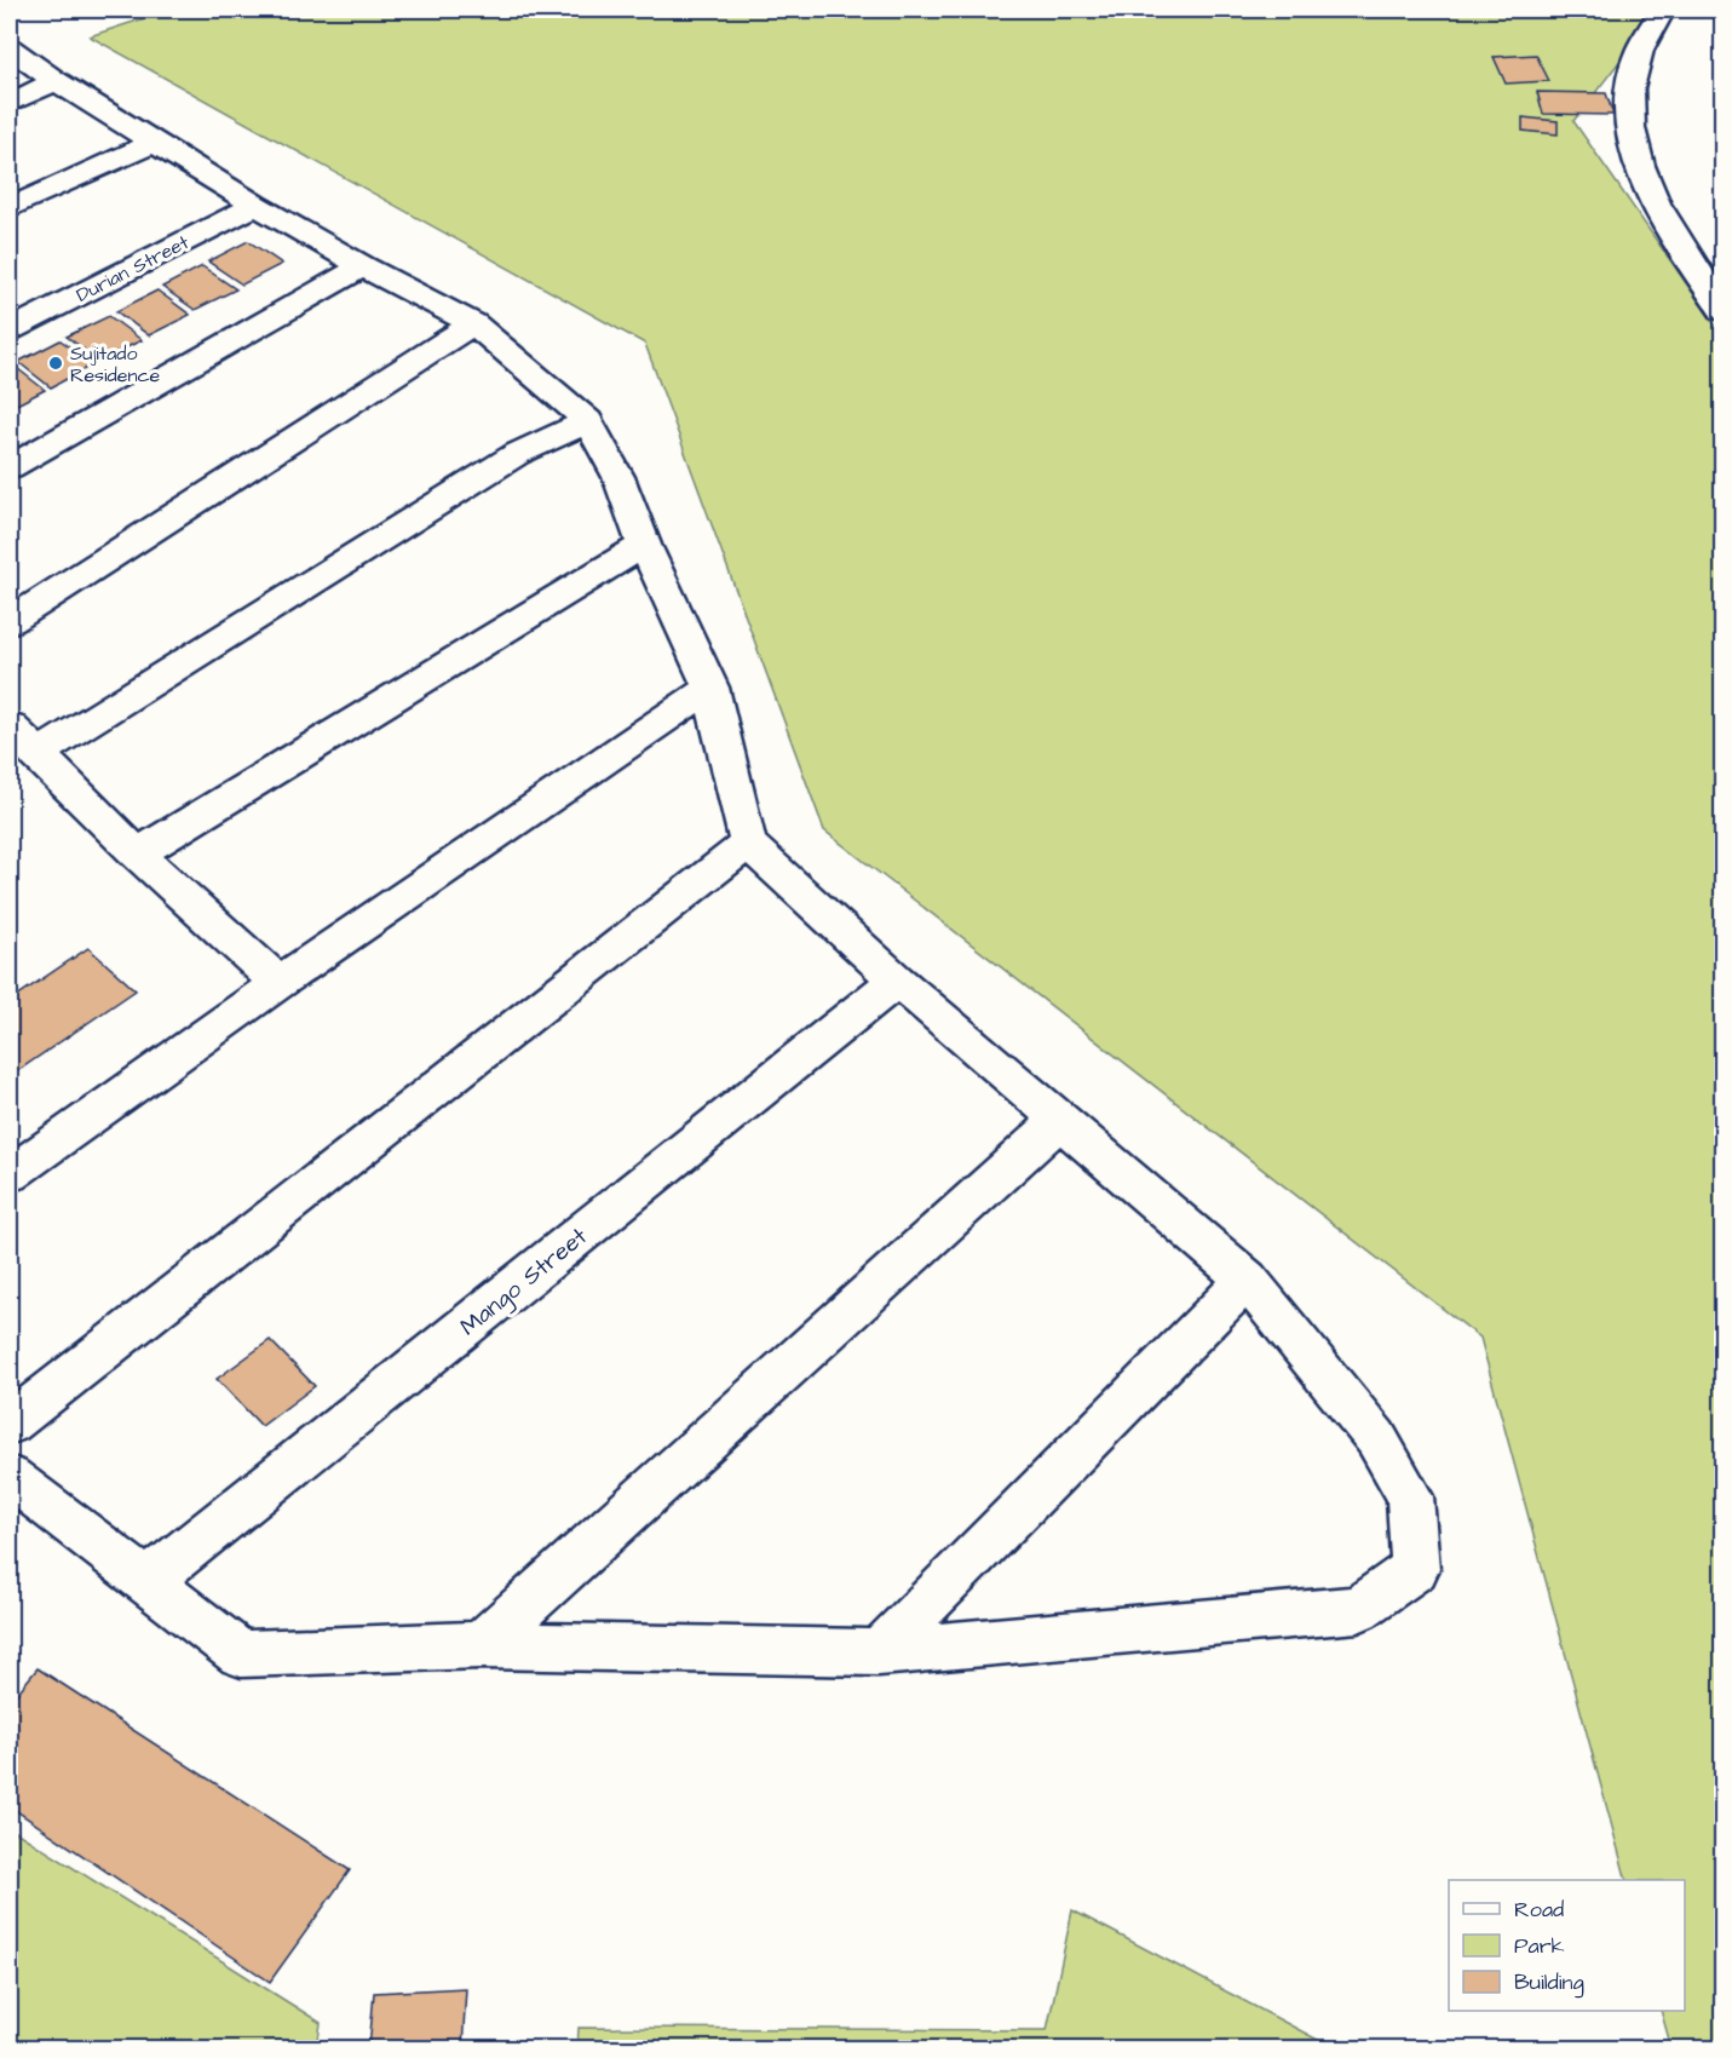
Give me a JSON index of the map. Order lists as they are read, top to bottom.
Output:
{
  "streets": {
    "street": ["Durian Street", "Mango Street"]
  },
  "places": ["Sujitado Residence"],
  "legend": ["Road", "Park", "Building"]
}
